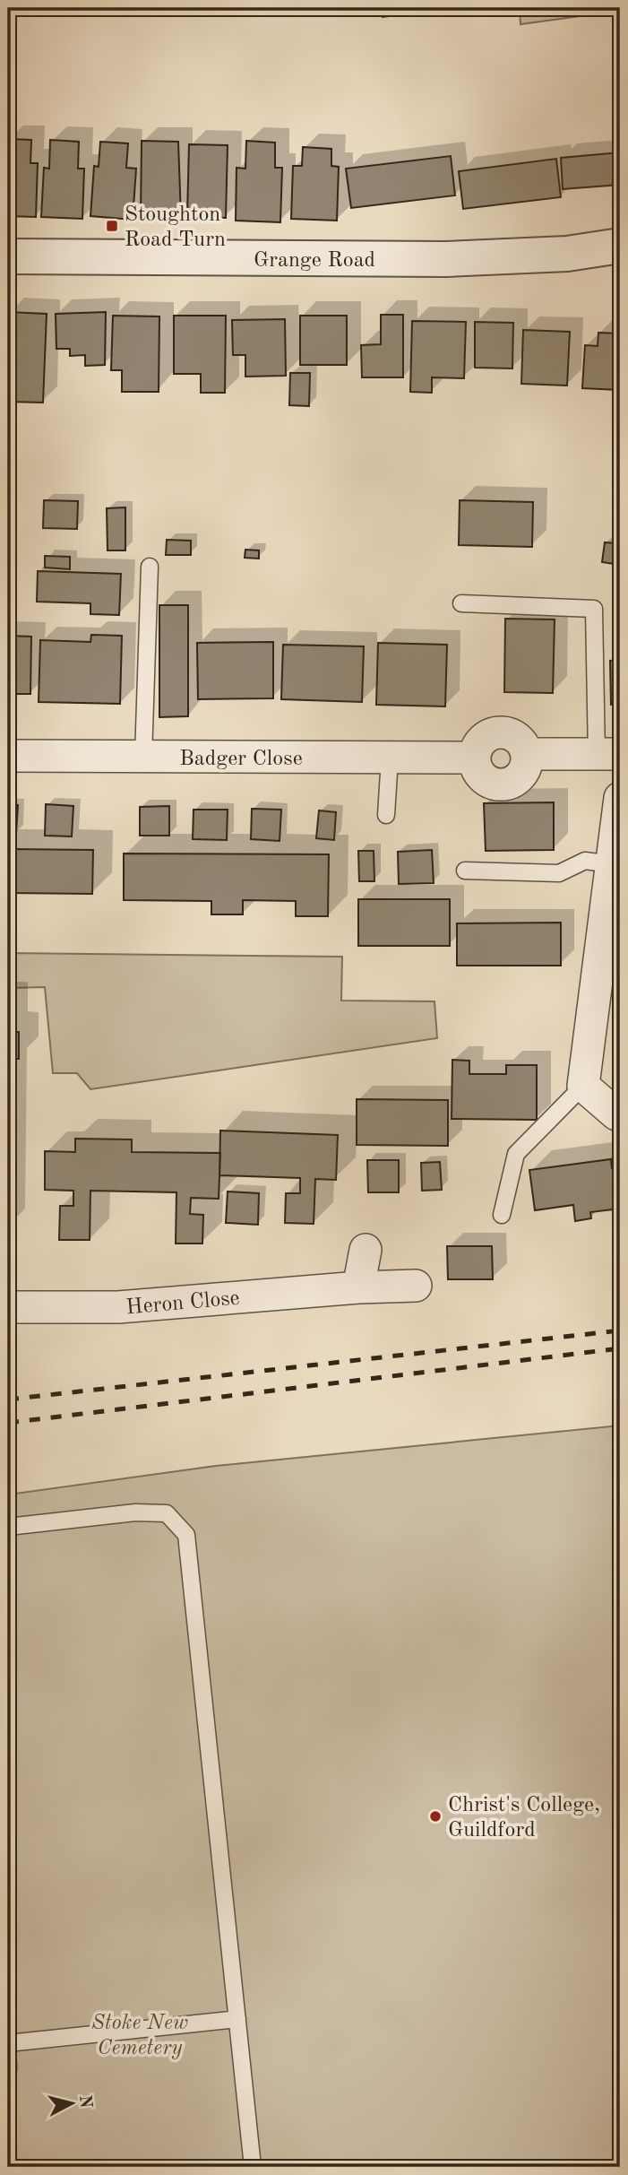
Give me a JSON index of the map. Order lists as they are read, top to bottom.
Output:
{
  "streets": {
    "street": ["Grange Road", "Badger Close", "Heron Close"]
  },
  "parks": ["Stoke New Cemetery"],
  "places": {
    "transit": ["Stoughton Road Turn"],
    "other": ["Christ's College, Guildford"]
  },
  "north": "right"
}
